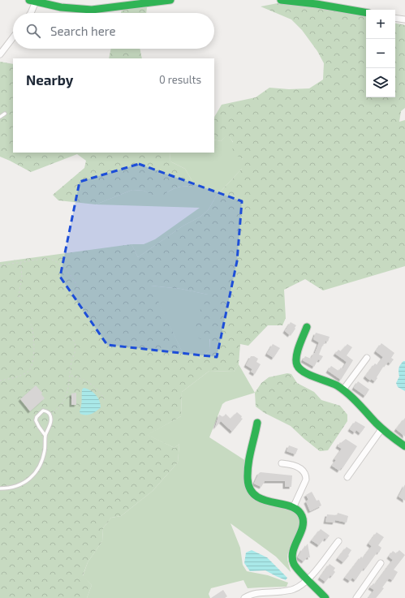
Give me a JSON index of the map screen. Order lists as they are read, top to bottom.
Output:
{
  "page": {
    "map_buttons": ["+", "−"],
    "search": "Search here",
    "heading": ["Nearby", "0 results"]
  }
}
